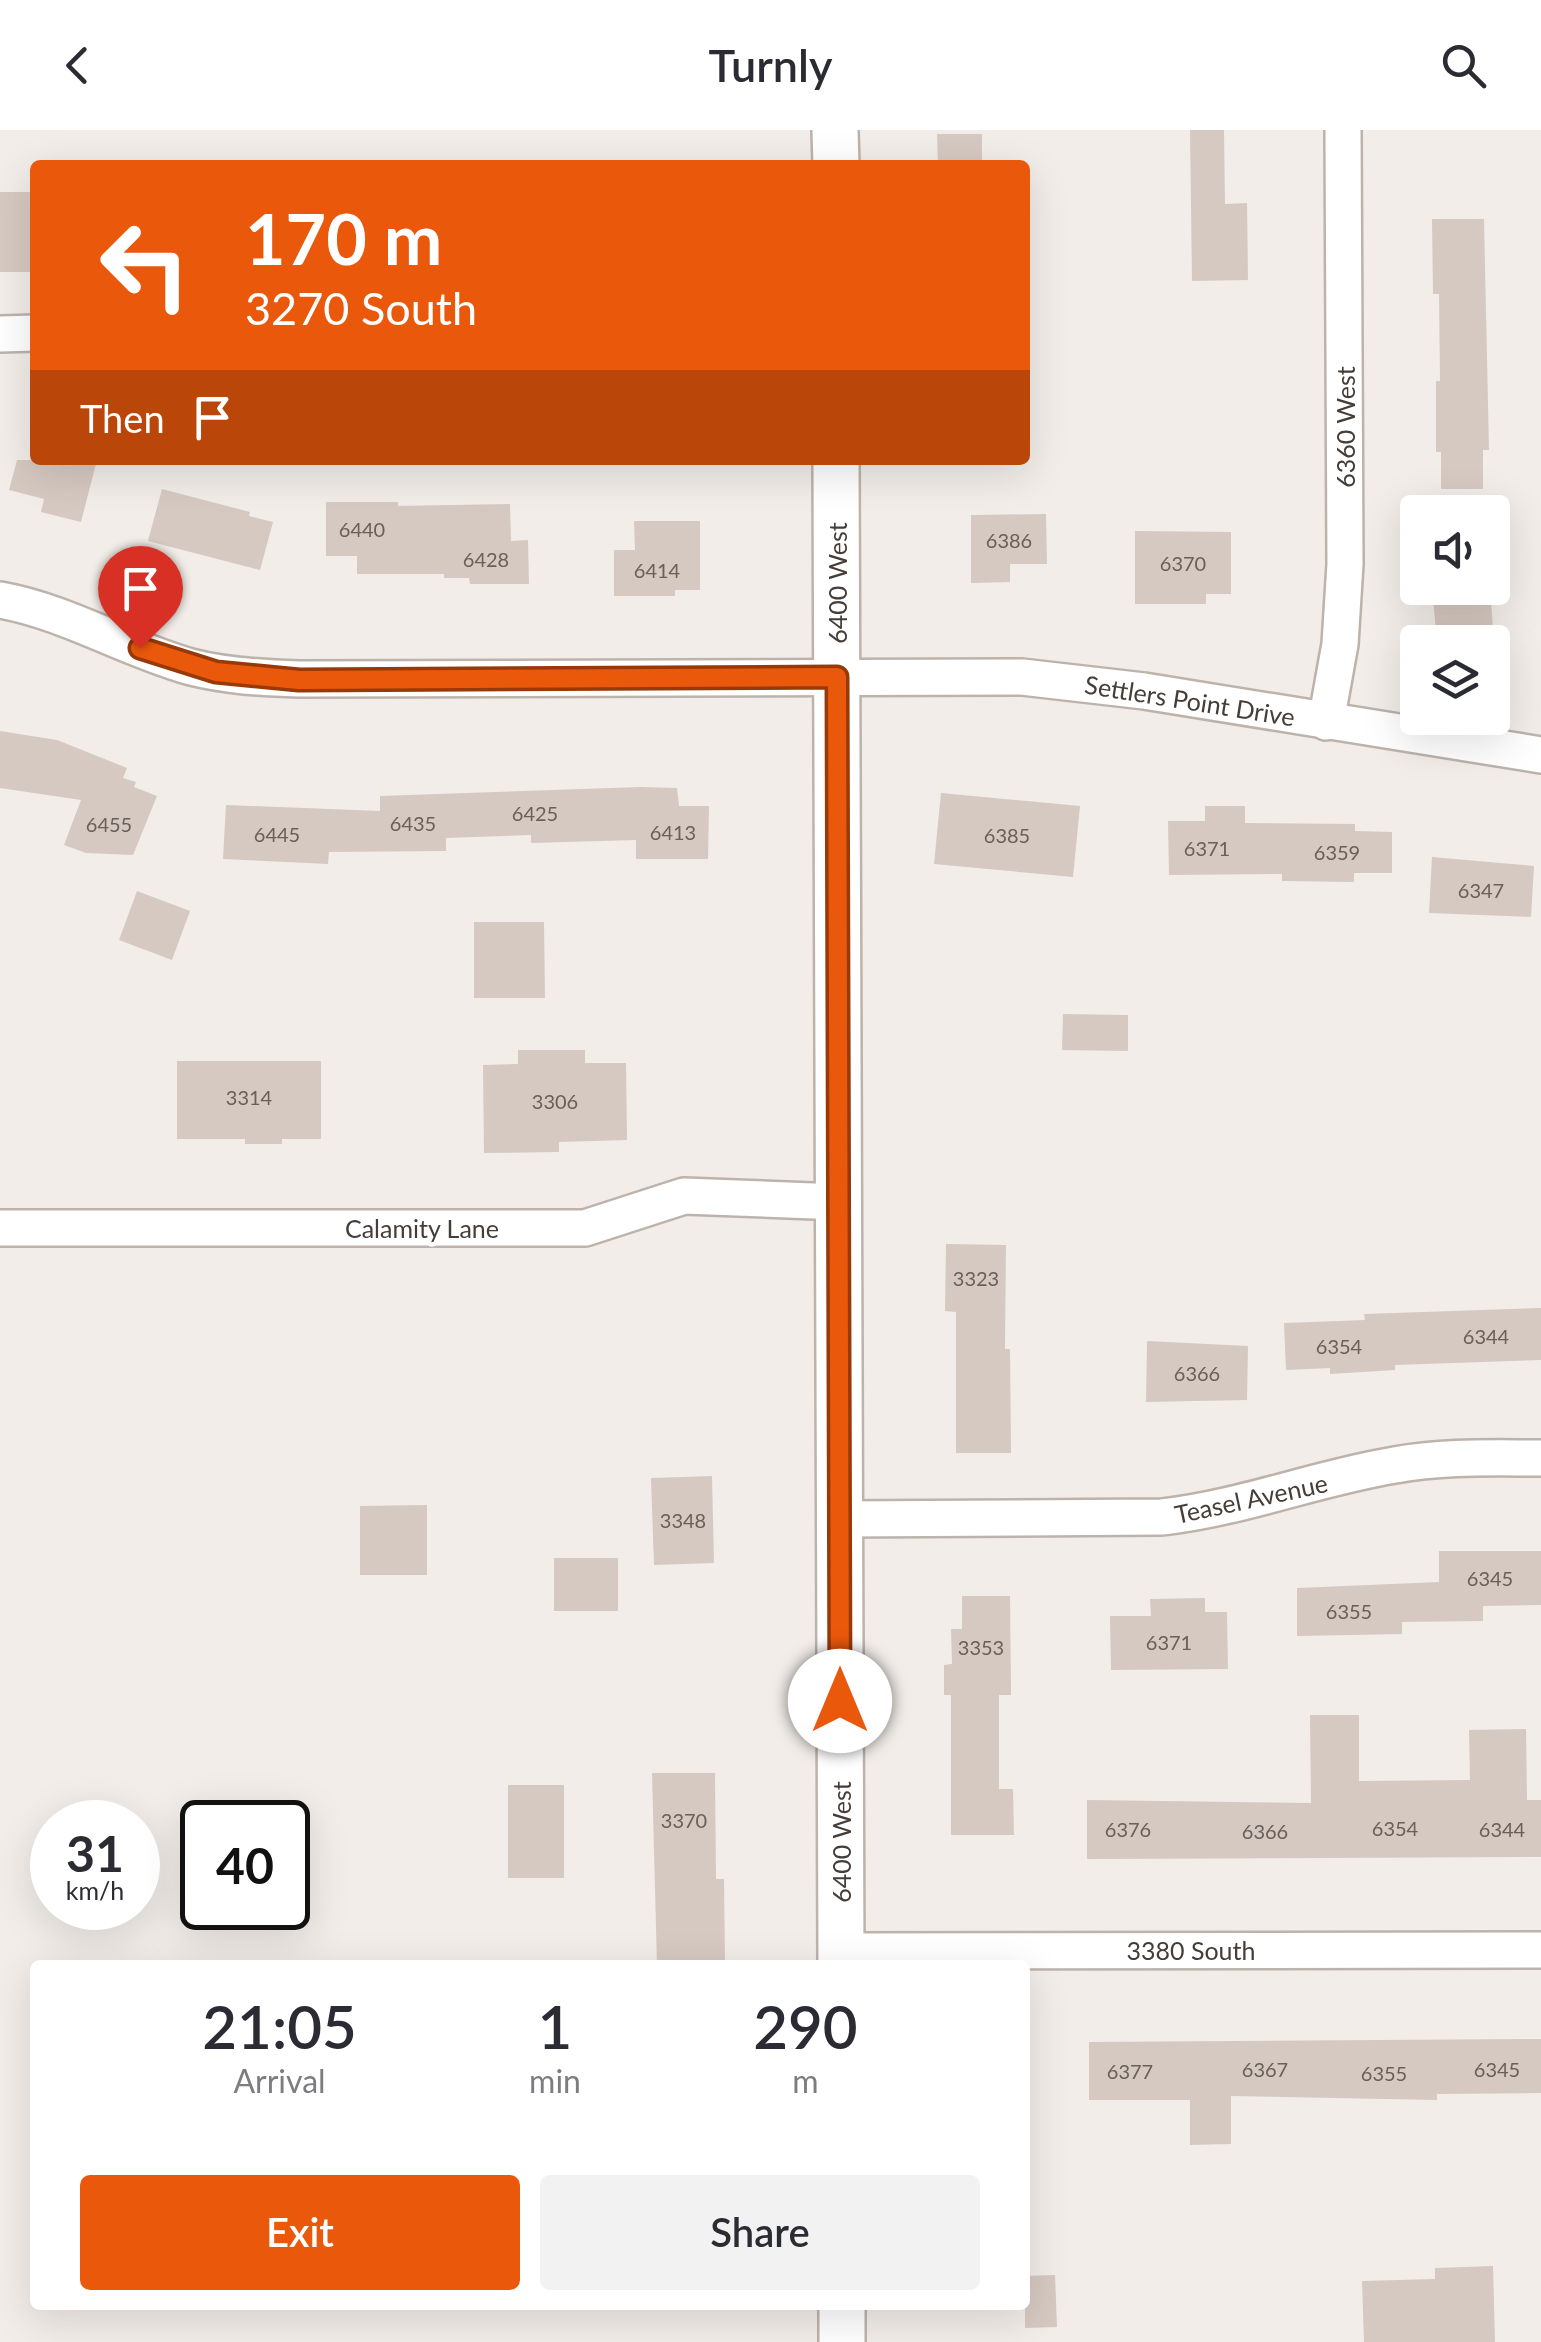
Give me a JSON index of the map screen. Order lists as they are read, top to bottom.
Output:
{
  "streets": {
    "street": [
      "6360 West",
      "6400 West",
      "Settlers Point Drive",
      "Calamity Lane",
      "Teasel Avenue",
      "3380 South"
    ]
  },
  "crossings": [
    ["6360 West", "Settlers Point Drive"],
    ["6400 West", "Settlers Point Drive"],
    ["6400 West", "Calamity Lane"],
    ["6400 West", "Teasel Avenue"],
    ["6400 West", "3380 South"]
  ],
  "house_numbers": [
    "6440",
    "6386",
    "6428",
    "6370",
    "6414",
    "6425",
    "6435",
    "6455",
    "6413",
    "6445",
    "6385",
    "6371",
    "6359",
    "6347",
    "3314",
    "3306",
    "3323",
    "6344",
    "6354",
    "6366",
    "3348",
    "6345",
    "6355",
    "6371",
    "3353",
    "3370",
    "6354",
    "6376",
    "6344",
    "6366",
    "6367",
    "6345",
    "6377",
    "6355"
  ],
  "page": {
    "header": "Turnly",
    "turn": ["170 m", "3270 South"],
    "then": "Then",
    "speed": "31 km/h",
    "limit": "40",
    "eta": [
      "21:05",
      "Arrival",
      "1",
      "min",
      "290",
      "m"
    ],
    "buttons": ["Exit", "Share"]
  }
}
